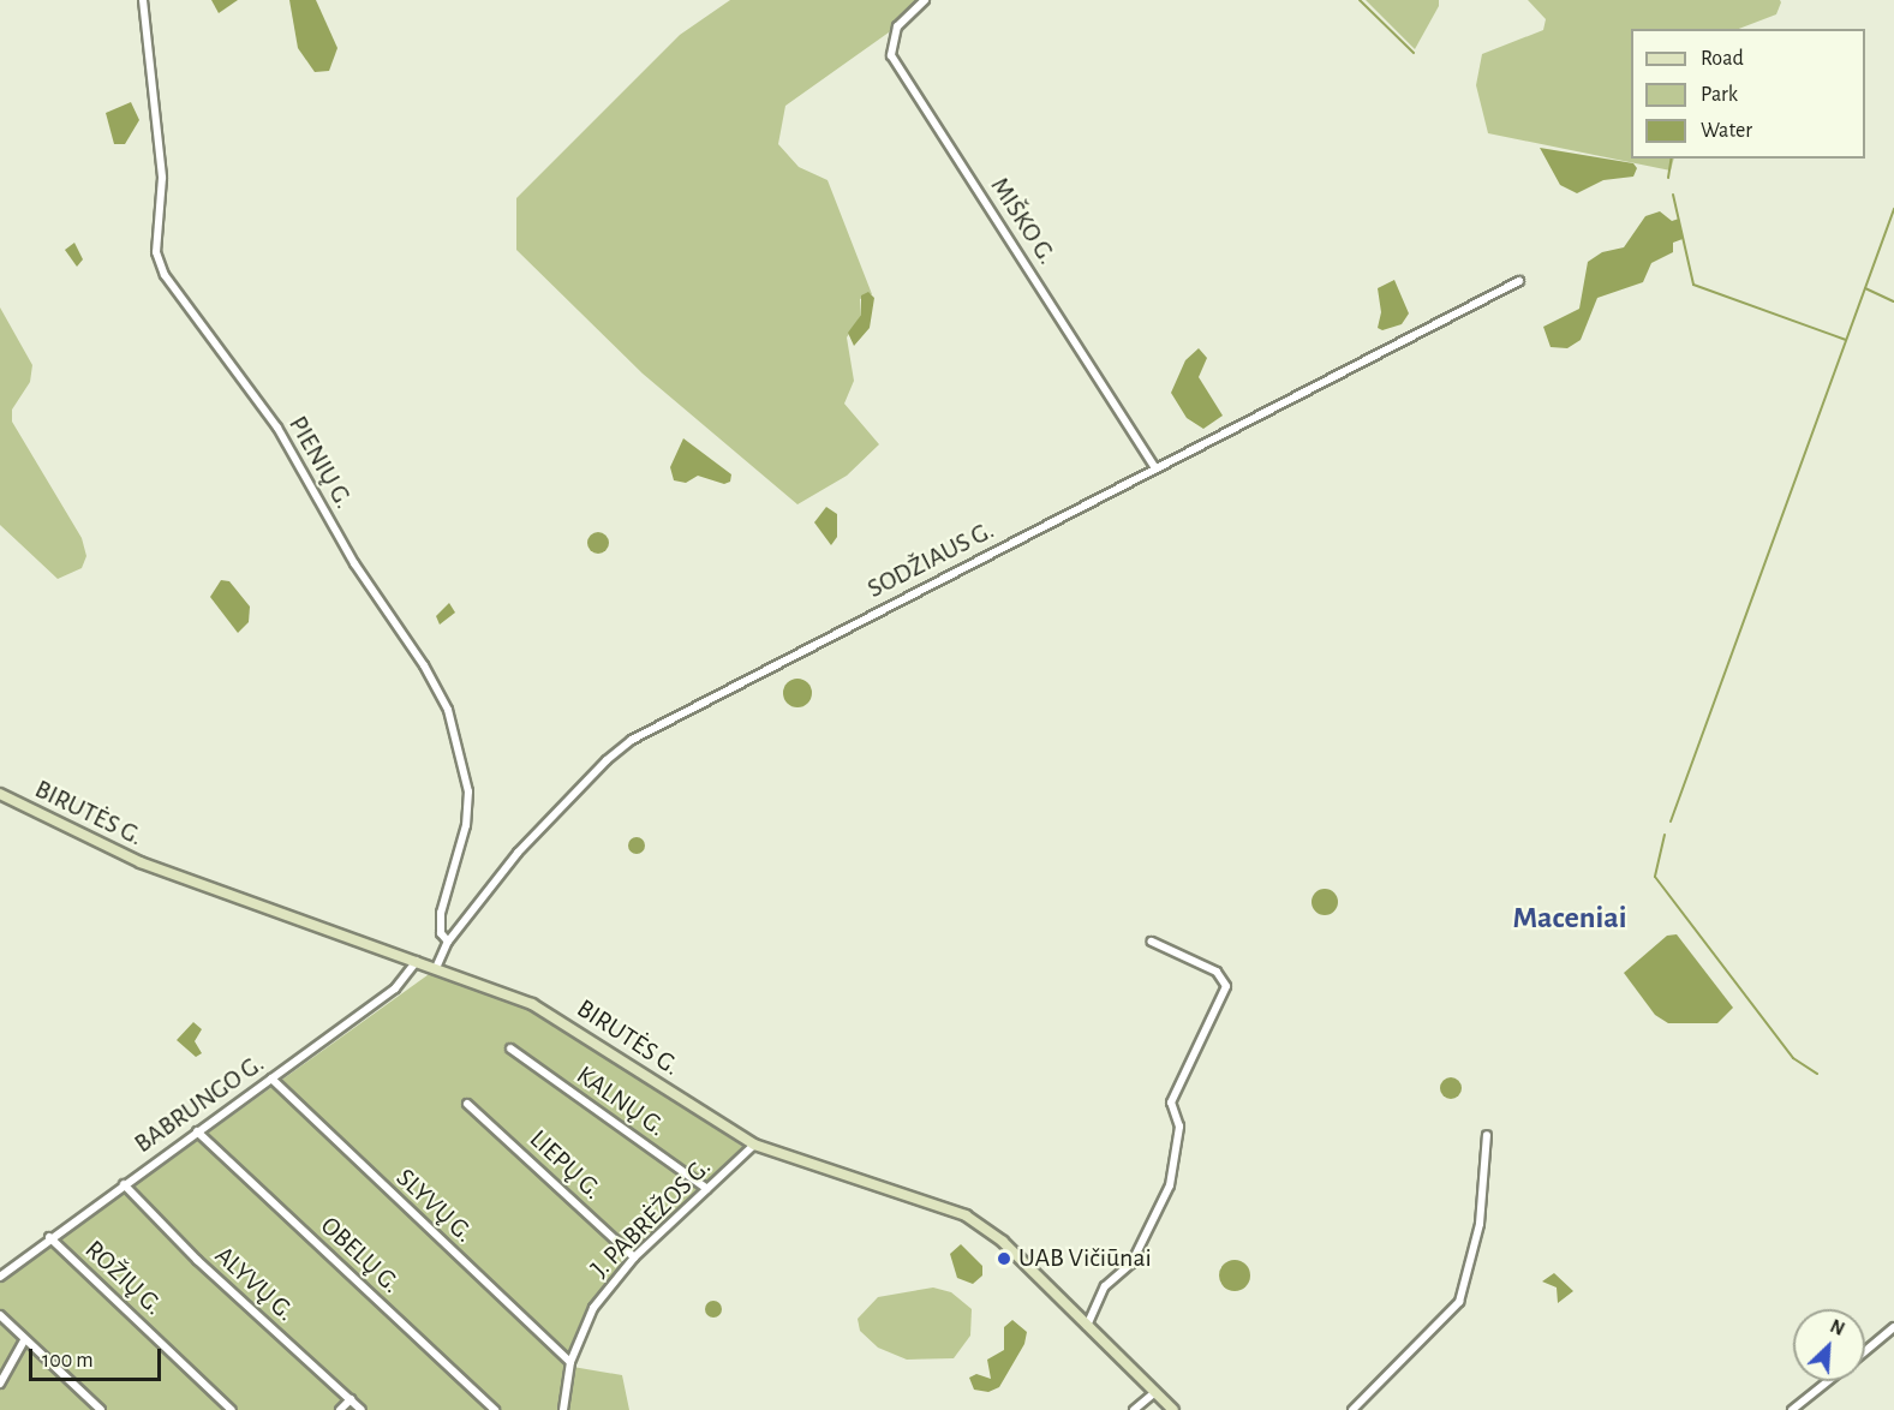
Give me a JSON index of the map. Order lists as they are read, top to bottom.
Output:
{
  "streets": {
    "main road": ["BIRUTĖS G."],
    "street": [
      "MIŠKO G.",
      "PIENIŲ G.",
      "SODŽIAUS G.",
      "KALNŲ G.",
      "BABRUNGO G.",
      "LIEPŲ G.",
      "SLYVŲ G.",
      "J. PABRĖŽOS G.",
      "OBELŲ G.",
      "ROŽIŲ G.",
      "ALYVŲ G."
    ]
  },
  "crossings": [
    ["MIŠKO G.", "SODŽIAUS G."],
    ["PIENIŲ G.", "SODŽIAUS G."],
    ["SODŽIAUS G.", "BIRUTĖS G."],
    ["BIRUTĖS G.", "BABRUNGO G."],
    ["BIRUTĖS G.", "J. PABRĖŽOS G."],
    ["KALNŲ G.", "J. PABRĖŽOS G."],
    ["BABRUNGO G.", "SLYVŲ G."],
    ["BABRUNGO G.", "OBELŲ G."],
    ["BABRUNGO G.", "ROŽIŲ G."],
    ["BABRUNGO G.", "ALYVŲ G."],
    ["LIEPŲ G.", "J. PABRĖŽOS G."],
    ["SLYVŲ G.", "J. PABRĖŽOS G."]
  ],
  "districts": ["Maceniai"],
  "places": ["UAB Vičiūnai"],
  "legend": ["Road", "Park", "Water"],
  "scale_bar": "100 m",
  "north": "top right"
}
